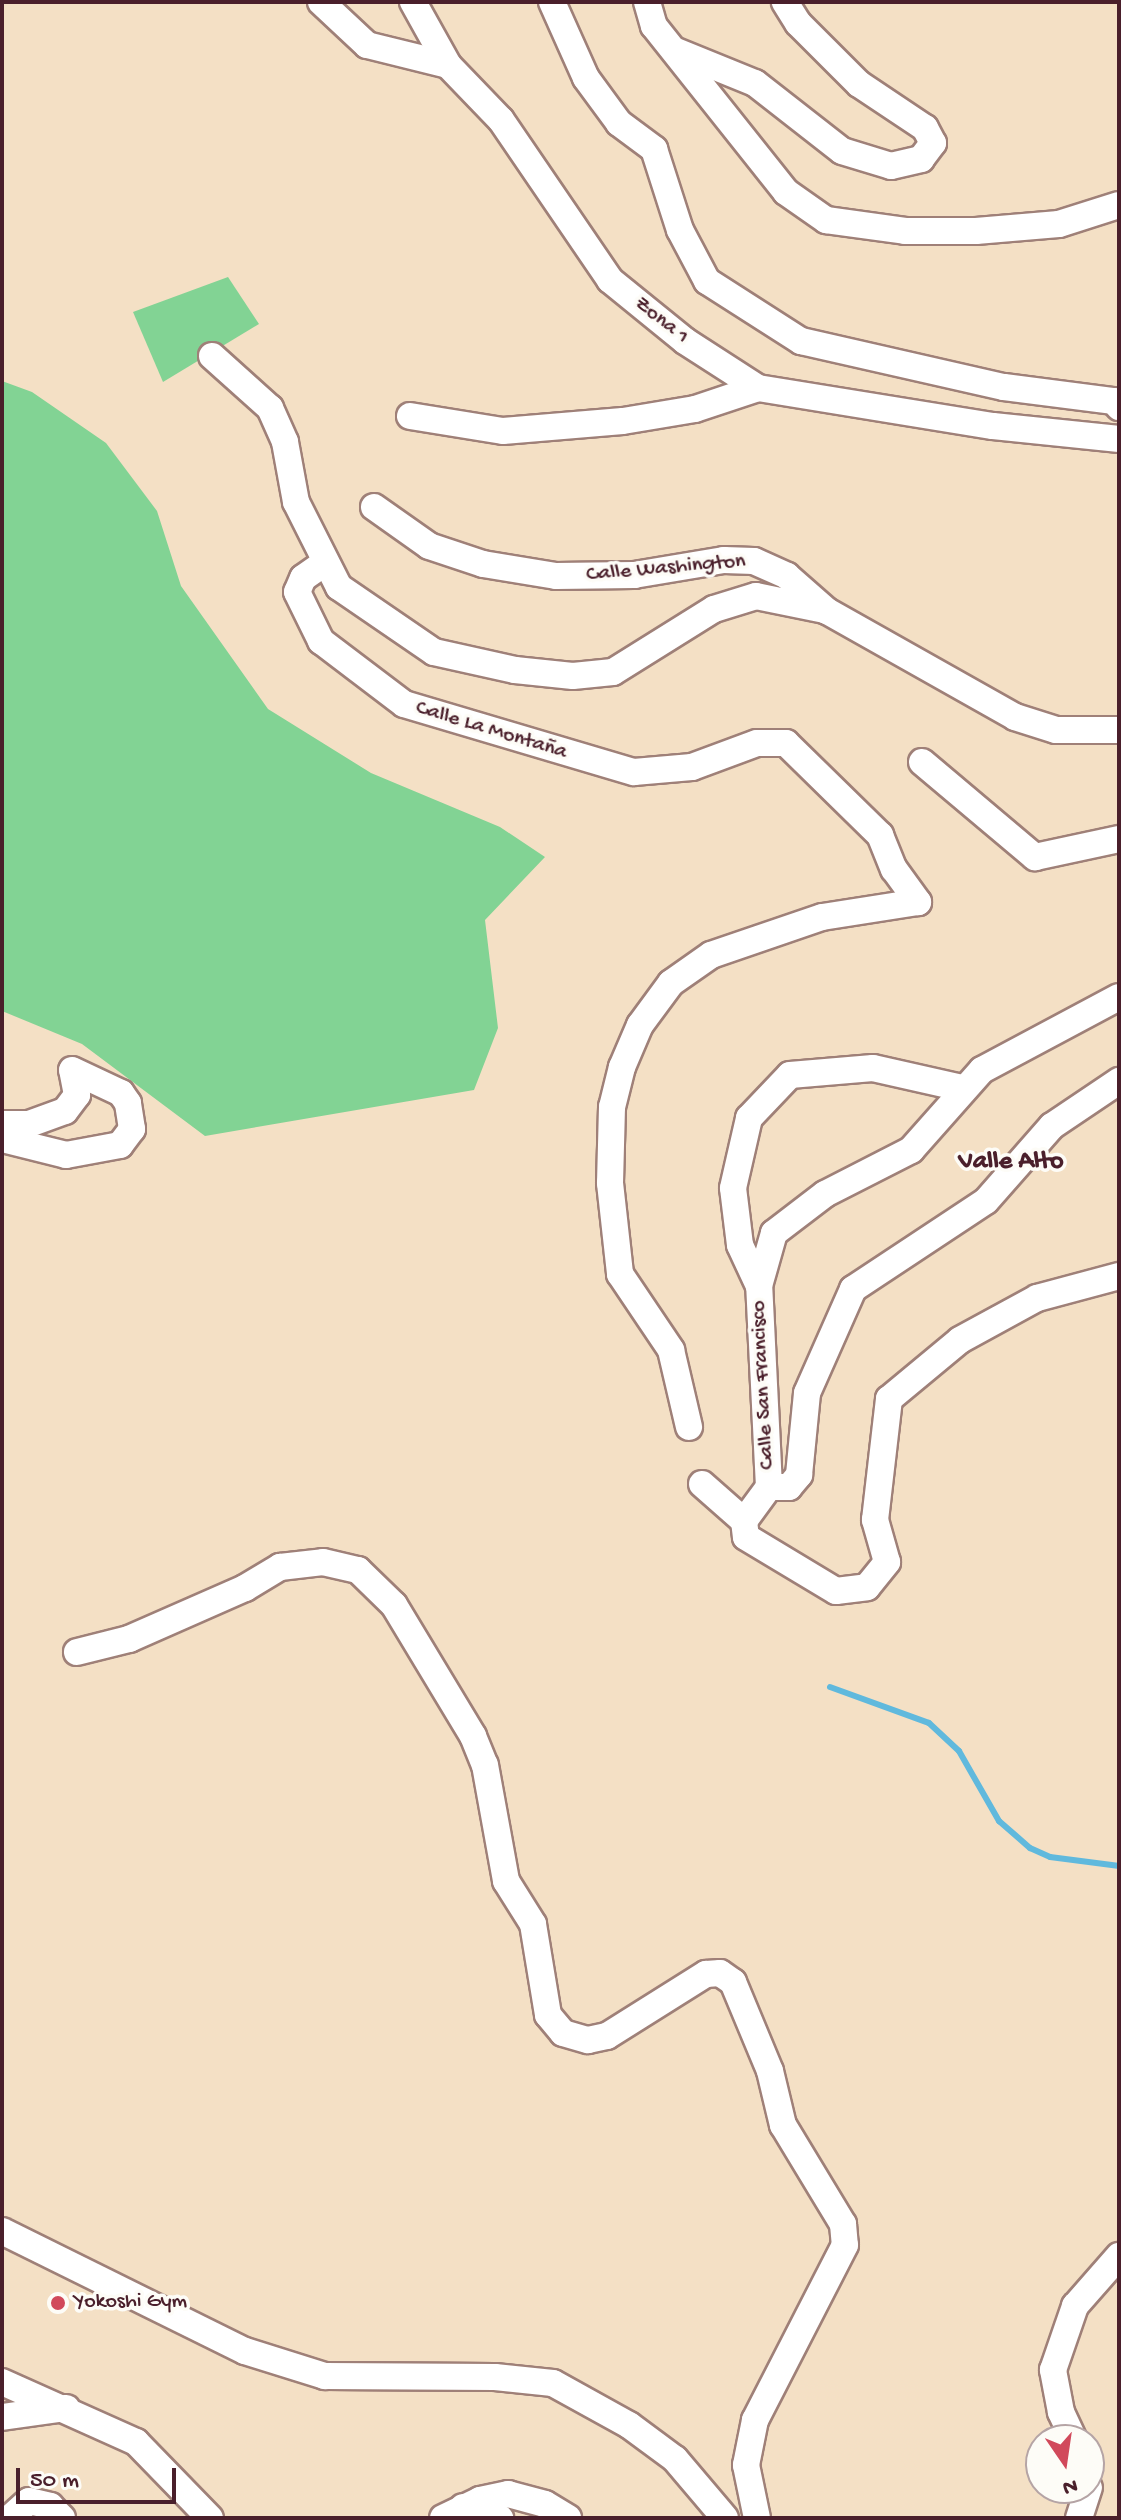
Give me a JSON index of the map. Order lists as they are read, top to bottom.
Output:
{
  "streets": {
    "street": [
      "Zona 1",
      "Calle Washington",
      "Calle La Montaña",
      "Calle San Francisco"
    ]
  },
  "districts": ["Valle Alto"],
  "places": ["Yokoshi Gym"],
  "scale_bar": "50 m",
  "north": "bottom"
}
